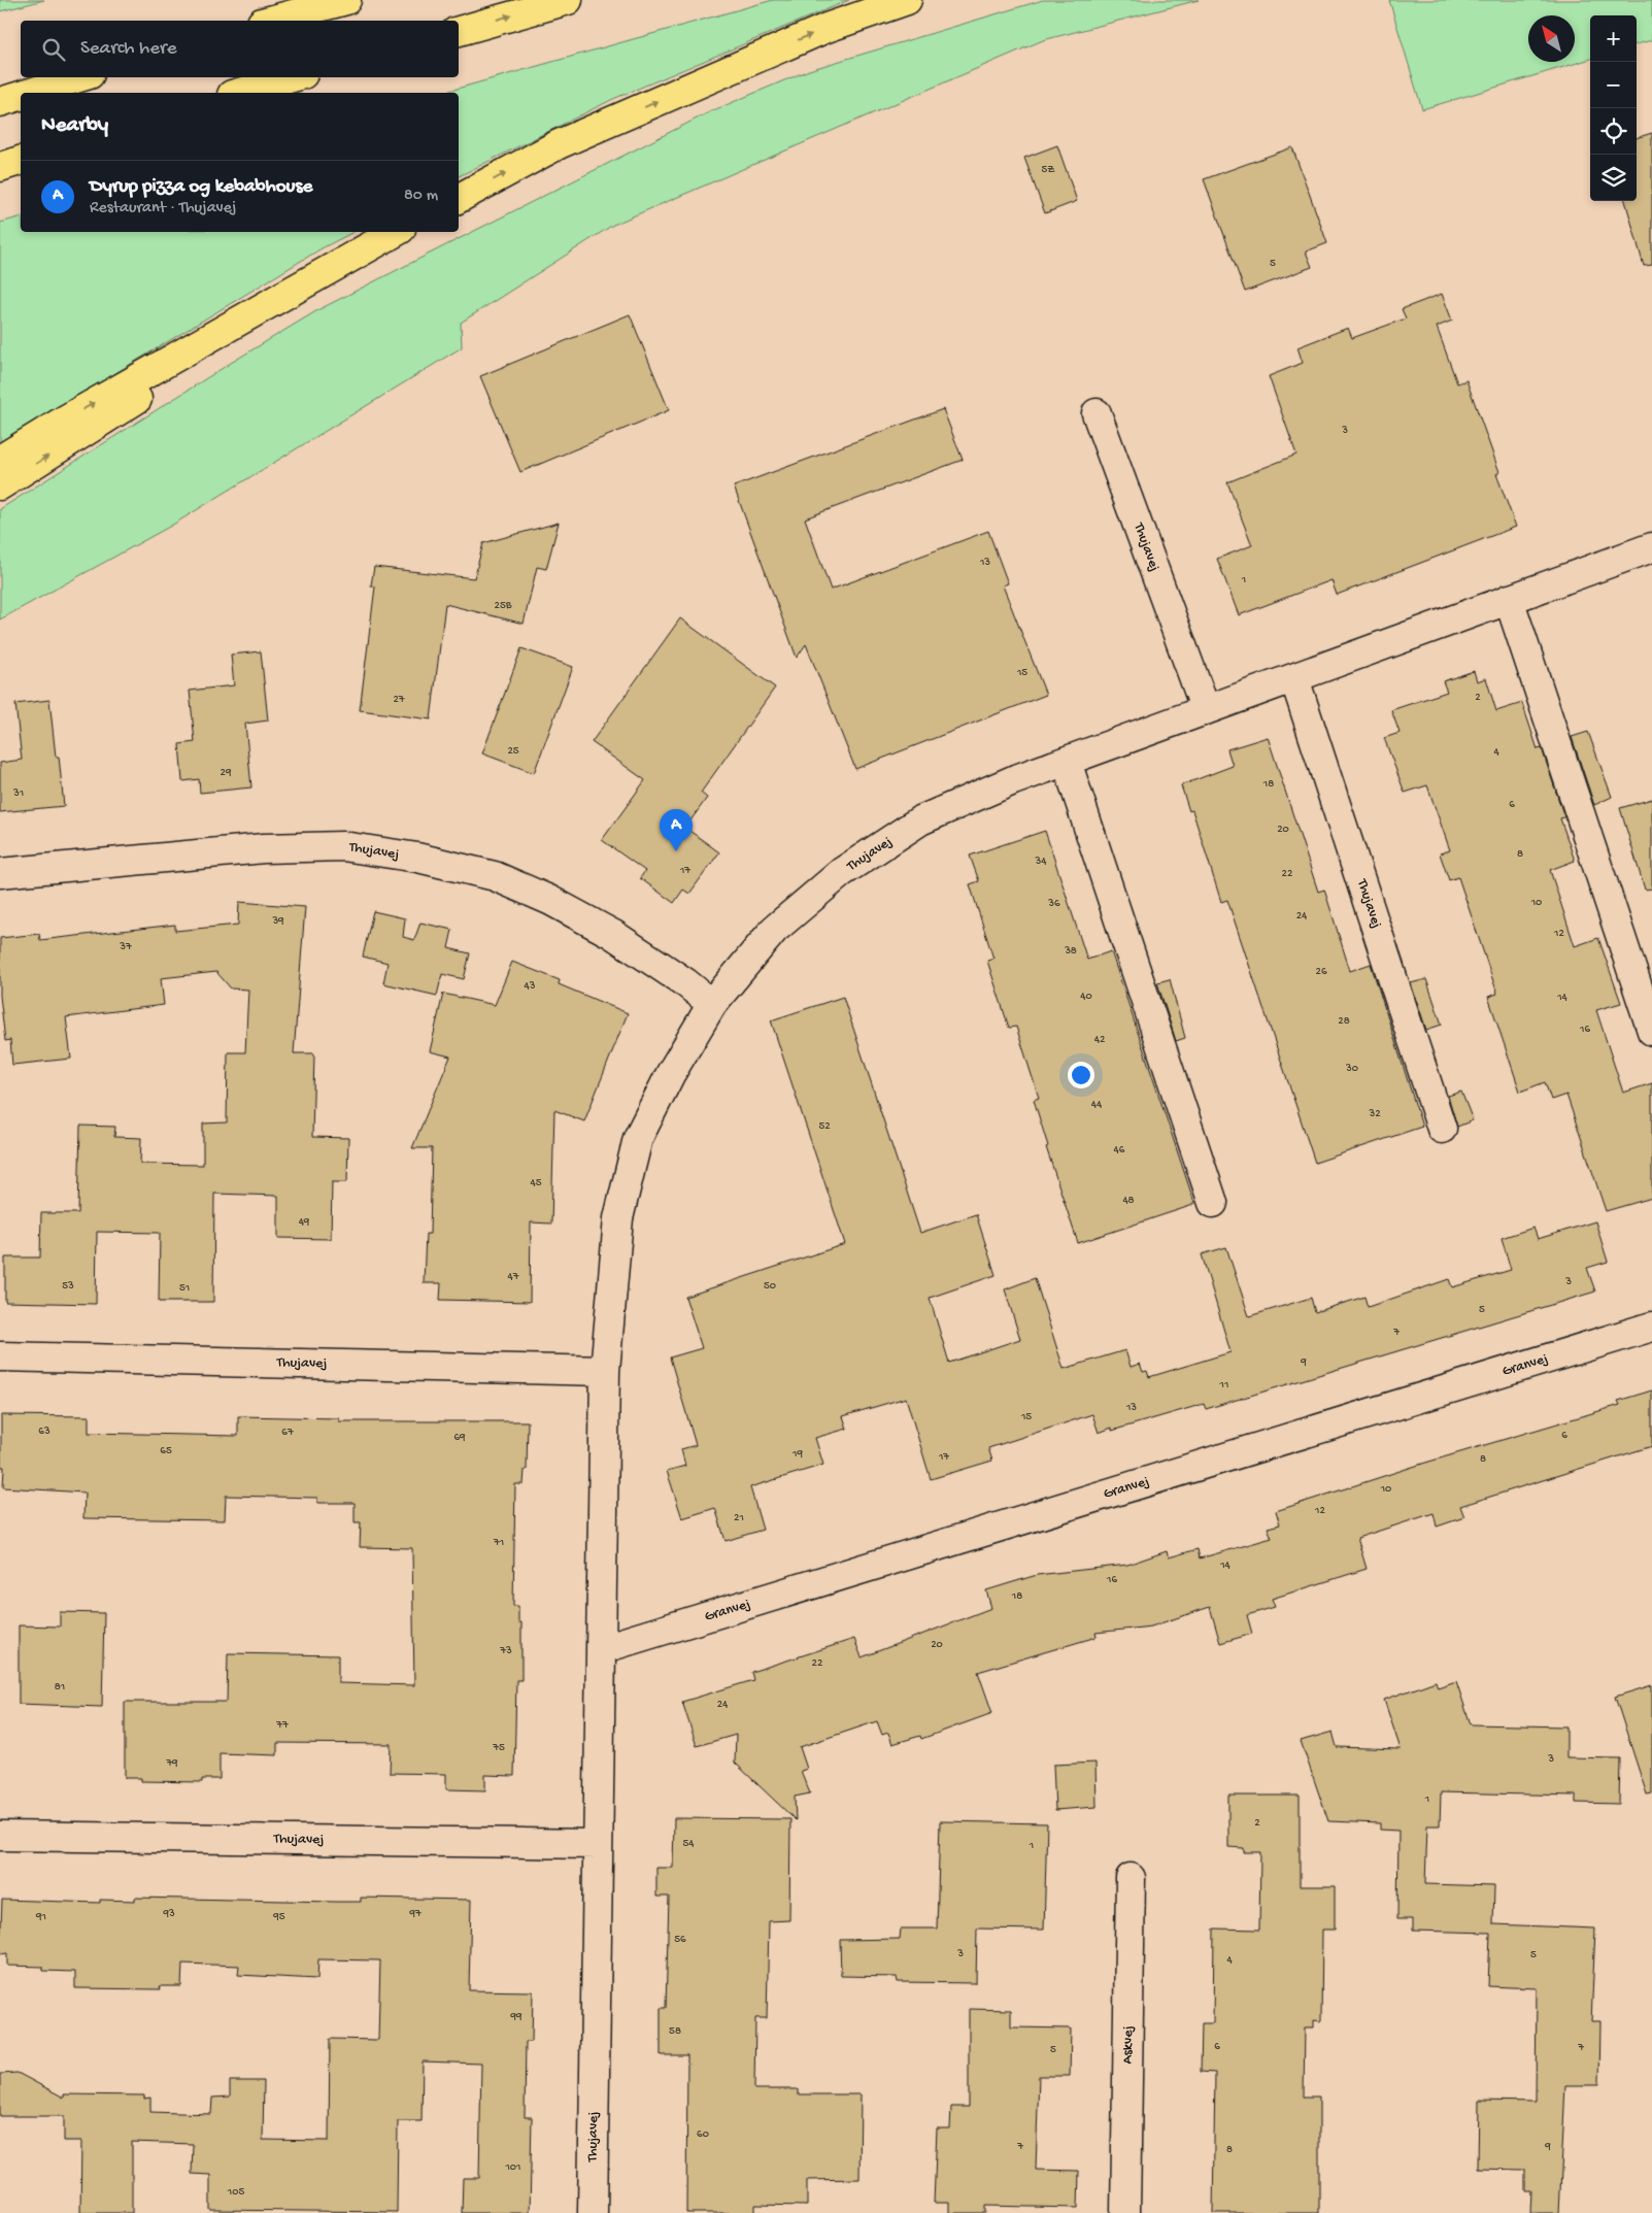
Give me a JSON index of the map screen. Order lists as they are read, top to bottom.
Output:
{
  "streets": {
    "street": ["Thujavej", "Granvej", "Askvej"]
  },
  "crossings": [
    ["Thujavej", "Granvej"]
  ],
  "house_numbers": [
    "5Z",
    "5",
    "3",
    "13",
    "1",
    "25B",
    "15",
    "2",
    "27",
    "25",
    "4",
    "29",
    "18",
    "31",
    "6",
    "20",
    "8",
    "34",
    "17",
    "22",
    "10",
    "36",
    "24",
    "39",
    "12",
    "37",
    "38",
    "26",
    "43",
    "40",
    "14",
    "28",
    "16",
    "42",
    "30",
    "44",
    "32",
    "52",
    "46",
    "45",
    "48",
    "49",
    "47",
    "3",
    "53",
    "50",
    "51",
    "5",
    "7",
    "9",
    "11",
    "13",
    "15",
    "63",
    "67",
    "6",
    "69",
    "65",
    "19",
    "17",
    "8",
    "10",
    "12",
    "21",
    "71",
    "14",
    "16",
    "18",
    "20",
    "73",
    "22",
    "81",
    "24",
    "77",
    "75",
    "3",
    "79",
    "1",
    "2",
    "54",
    "1",
    "93",
    "97",
    "91",
    "95",
    "56",
    "3",
    "5",
    "4",
    "99",
    "58",
    "6",
    "7",
    "5",
    "60",
    "7",
    "9",
    "8",
    "101",
    "105"
  ],
  "north": "top left",
  "page": {
    "map_buttons": ["+", "−"],
    "search": "Search here",
    "heading": "Nearby",
    "list": [
      {
        "mark": "A",
        "name": "Dyrup pizza og kebabhouse",
        "note": "Restaurant · Thujavej",
        "value": "80 m"
      }
    ],
    "pins": "A"
  }
}
